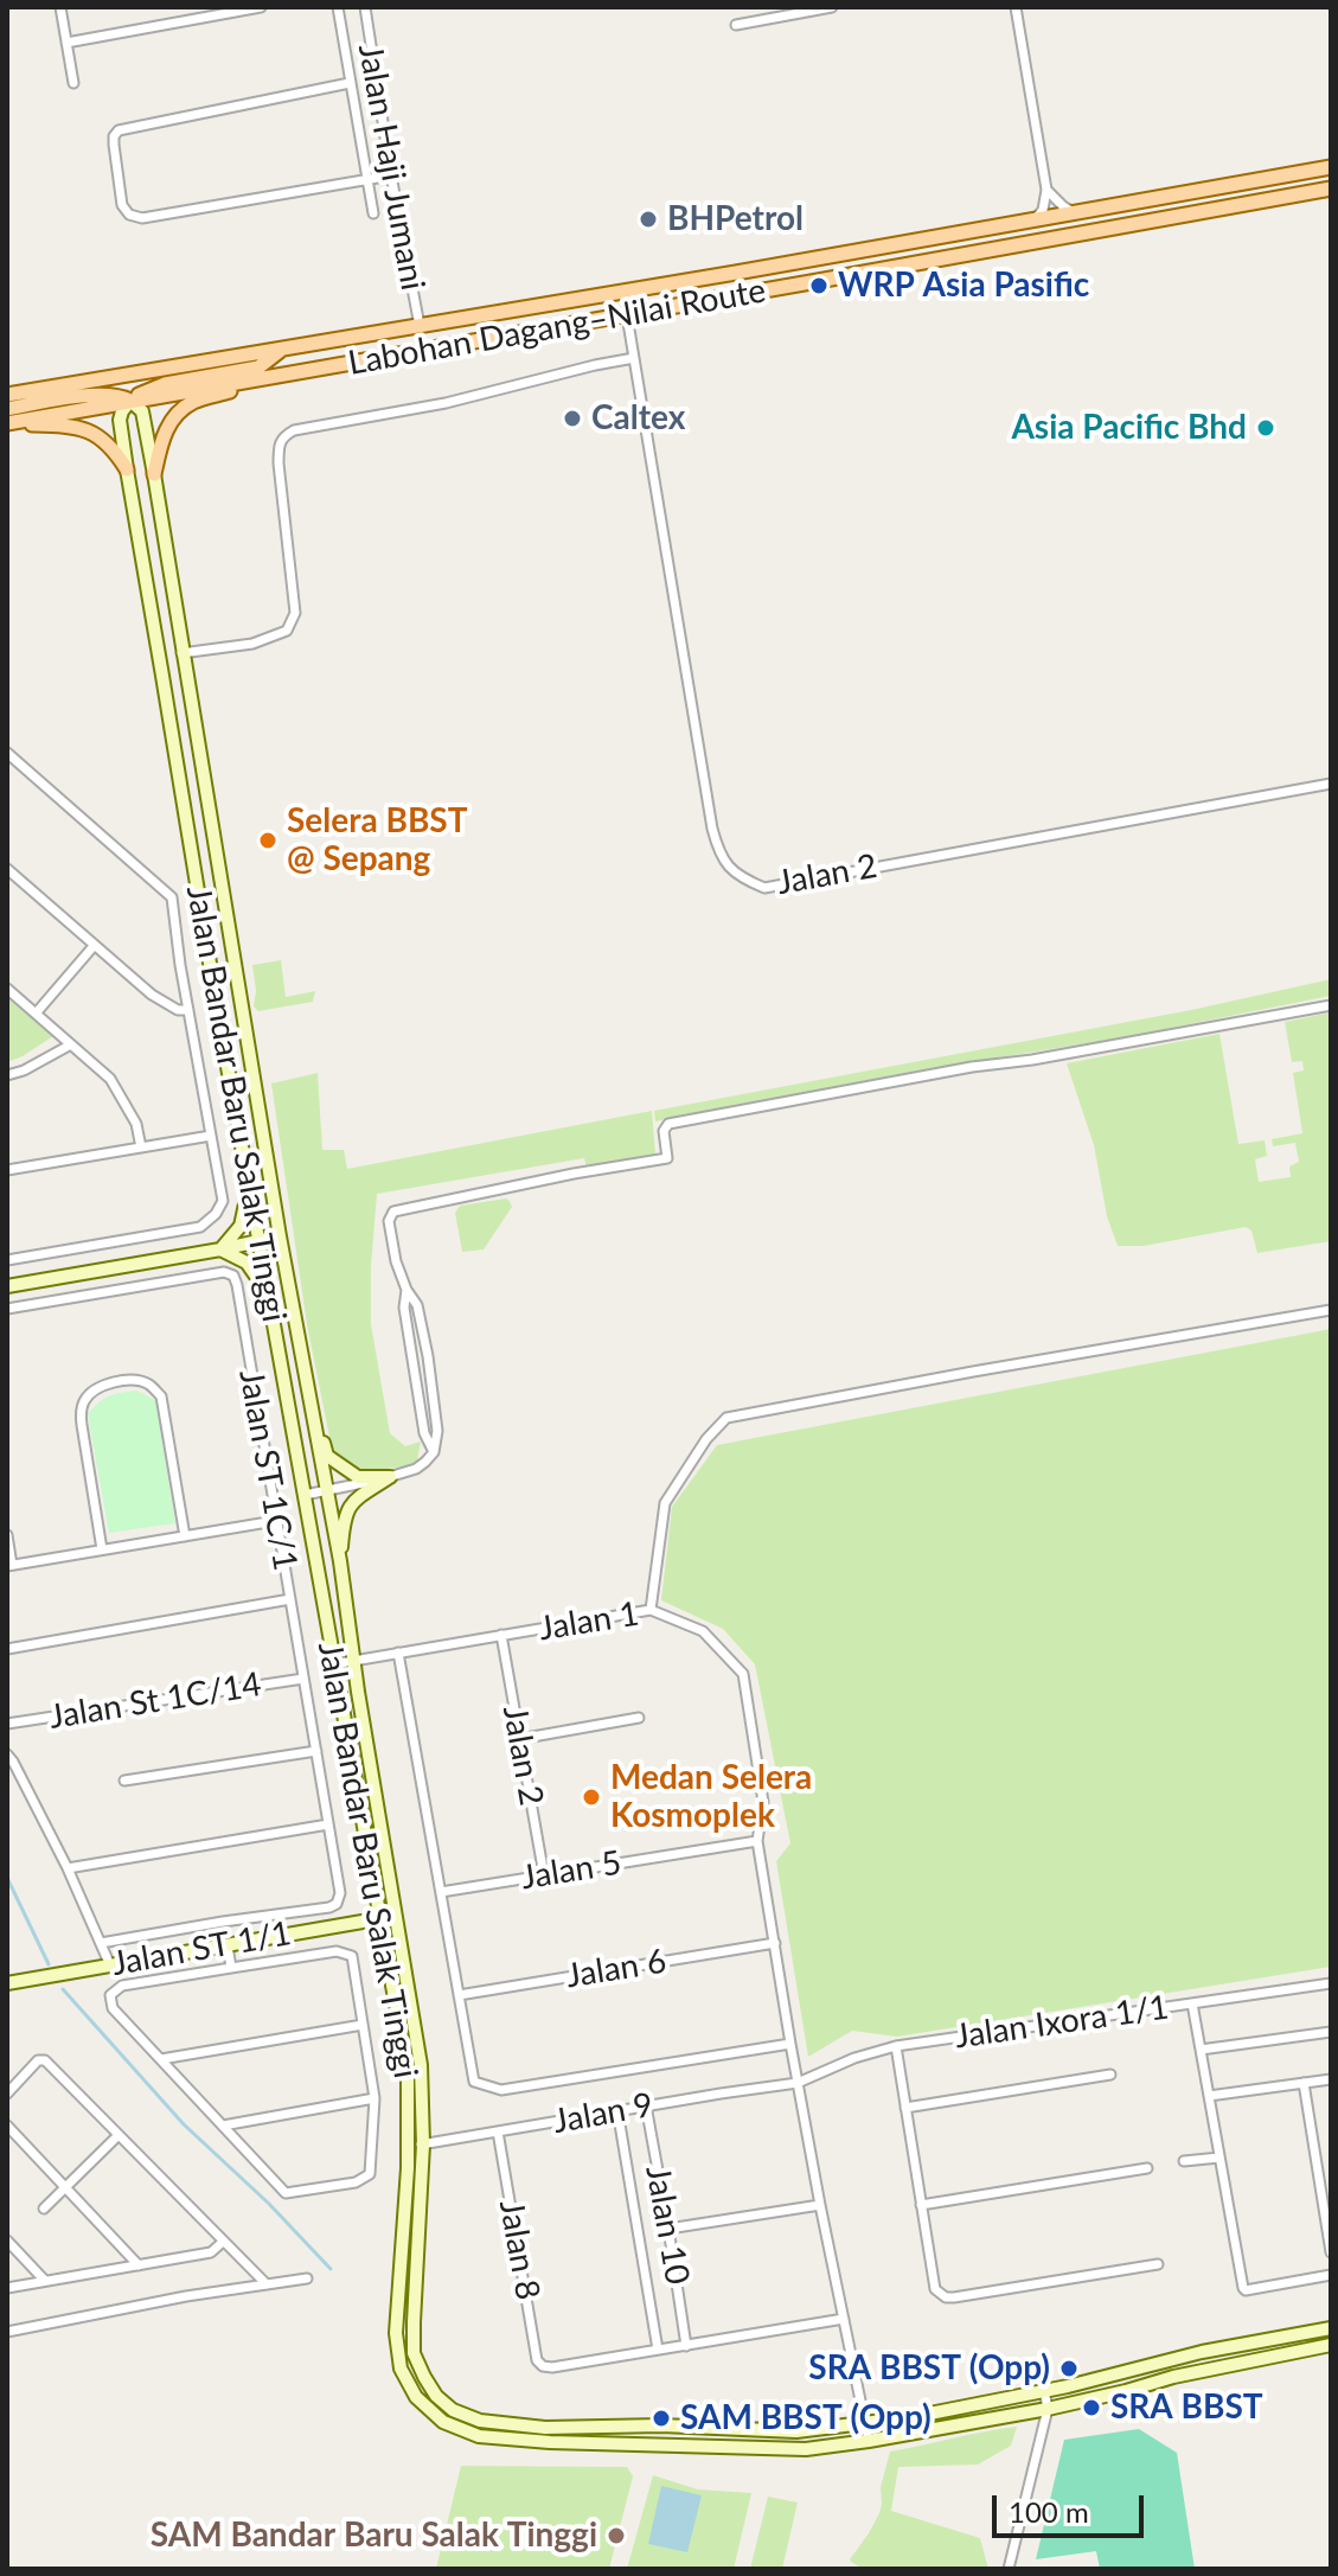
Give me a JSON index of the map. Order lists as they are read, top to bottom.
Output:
{
  "streets": {
    "main road": ["Labohan Dagang–Nilai Route", "Jalan Bandar Baru Salak Tinggi", "Jalan ST 1/1"],
    "street": [
      "Jalan Haji Jumani",
      "Jalan 2",
      "Jalan ST 1C/1",
      "Jalan 1",
      "Jalan St 1C/14",
      "Jalan 5",
      "Jalan 6",
      "Jalan Ixora 1/1",
      "Jalan 9",
      "Jalan 10",
      "Jalan 8"
    ]
  },
  "crossings": [
    ["Jalan Haji Jumani", "Labohan Dagang–Nilai Route"],
    ["Labohan Dagang–Nilai Route", "Jalan 2"],
    ["Labohan Dagang–Nilai Route", "Jalan Bandar Baru Salak Tinggi"],
    ["Jalan 2", "Jalan 1"],
    ["Jalan 2", "Jalan 5"],
    ["Jalan Bandar Baru Salak Tinggi", "Jalan 1"],
    ["Jalan Bandar Baru Salak Tinggi", "Jalan ST 1/1"],
    ["Jalan Bandar Baru Salak Tinggi", "Jalan 9"],
    ["Jalan ST 1C/1", "Jalan St 1C/14"],
    ["Jalan 1", "Jalan 5"],
    ["Jalan Ixora 1/1", "Jalan 9"],
    ["Jalan 9", "Jalan 10"],
    ["Jalan 9", "Jalan 8"],
    ["Jalan 10", "Jalan 8"]
  ],
  "places": [
    "BHPetrol",
    "WRP Asia Pasific",
    "Caltex",
    "Asia Pacific Bhd",
    "Selera BBST @ Sepang",
    "Medan Selera Kosmoplek",
    "SRA BBST (Opp)",
    "SRA BBST",
    "SAM BBST (Opp)",
    "SAM Bandar Baru Salak Tinggi"
  ],
  "scale_bar": "100 m"
}
